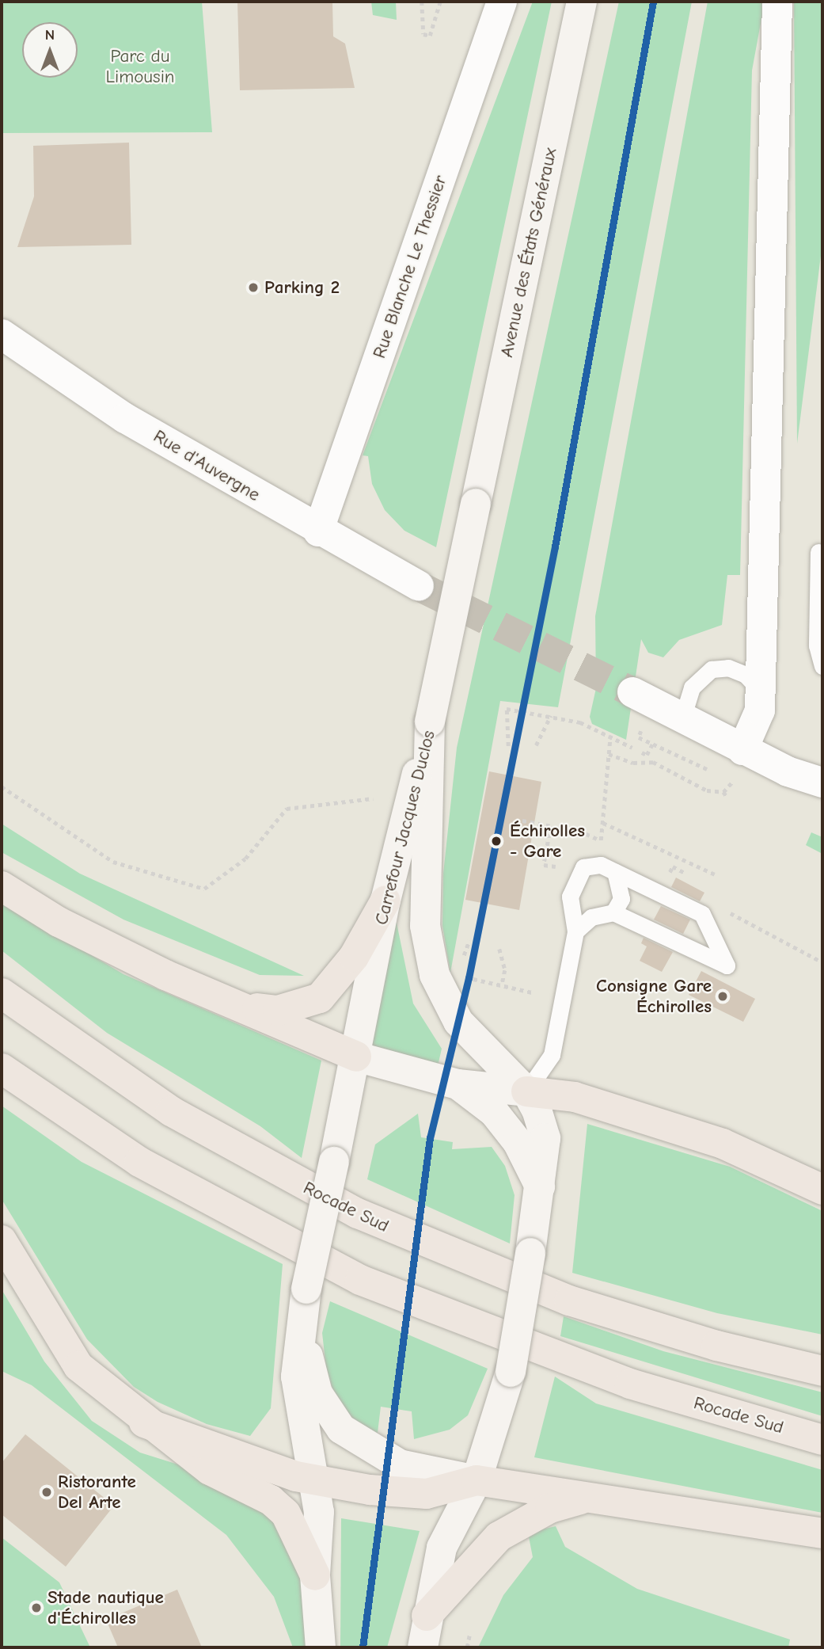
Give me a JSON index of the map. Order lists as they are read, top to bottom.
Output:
{
  "streets": {
    "highway": ["Rocade Sud"],
    "main road": ["Avenue des États Généraux", "Carrefour Jacques Duclos"],
    "street": ["Rue Blanche Le Thessier", "Rue d'Auvergne"]
  },
  "crossings": [
    ["Avenue des États Généraux", "Carrefour Jacques Duclos"],
    ["Rue Blanche Le Thessier", "Rue d'Auvergne"]
  ],
  "parks": ["Parc du Limousin"],
  "places": [
    "Parking 2",
    "Échirolles - Gare",
    "Consigne Gare Échirolles",
    "Ristorante Del Arte",
    "Stade nautique d'Échirolles"
  ],
  "north": "top"
}
